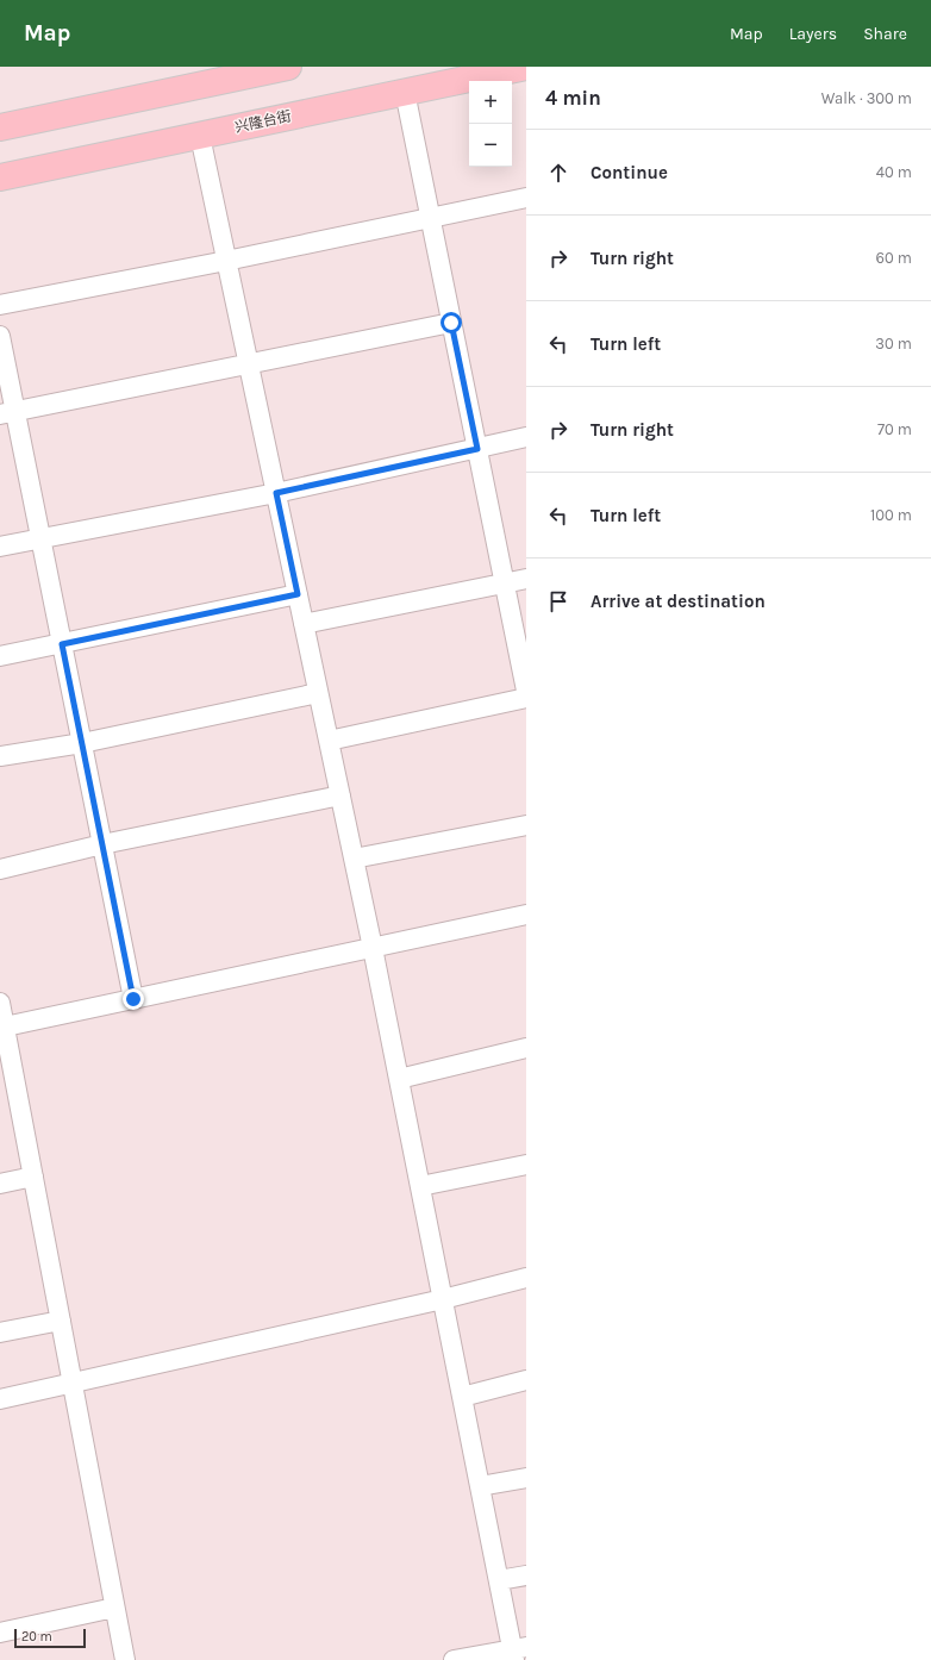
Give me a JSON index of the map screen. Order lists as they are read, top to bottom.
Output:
{
  "streets": {
    "main road": ["兴隆台街"]
  },
  "scale_bar": "20 m",
  "page": {
    "header": "Map",
    "nav": ["Map", "Layers", "Share"],
    "heading": ["4 min", "Walk · 300 m"],
    "map_buttons": ["+", "−"],
    "list": [
      ["Continue", "40 m"],
      ["Turn right", "60 m"],
      ["Turn left", "30 m"],
      ["Turn right", "70 m"],
      ["Turn left", "100 m"],
      "Arrive at destination"
    ],
    "scale": "20 m"
  }
}
